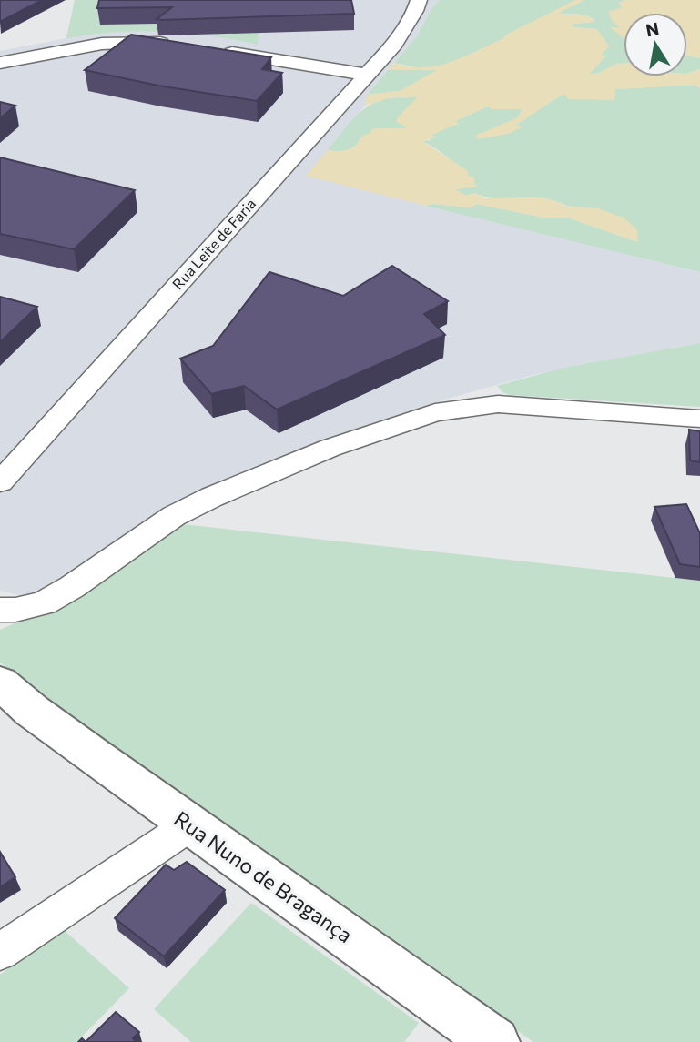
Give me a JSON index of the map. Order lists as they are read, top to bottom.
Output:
{
  "streets": {
    "street": ["Rua Leite de Faria", "Rua Nuno de Bragança"]
  },
  "north": "top"
}
